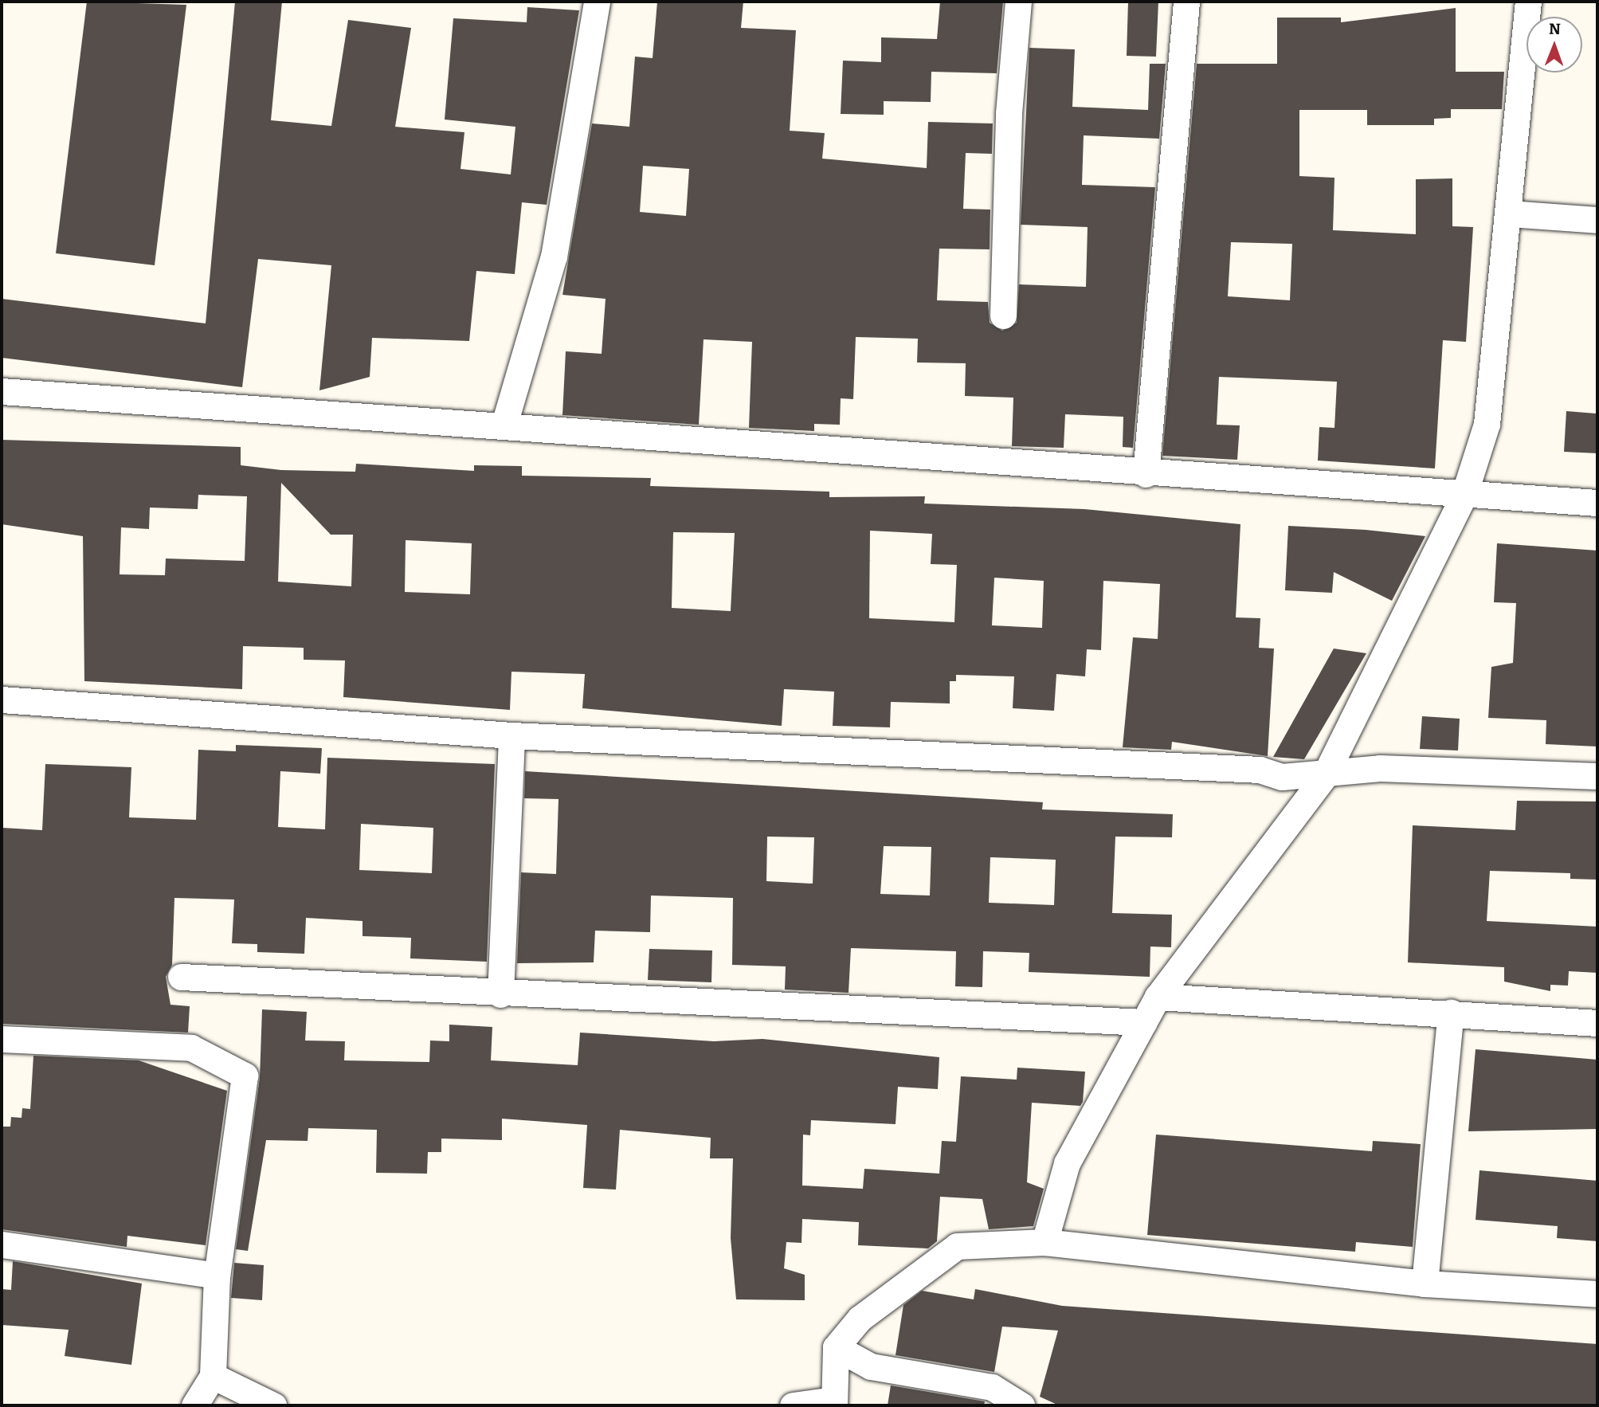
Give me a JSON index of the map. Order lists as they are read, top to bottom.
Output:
{
  "north": "top"
}
